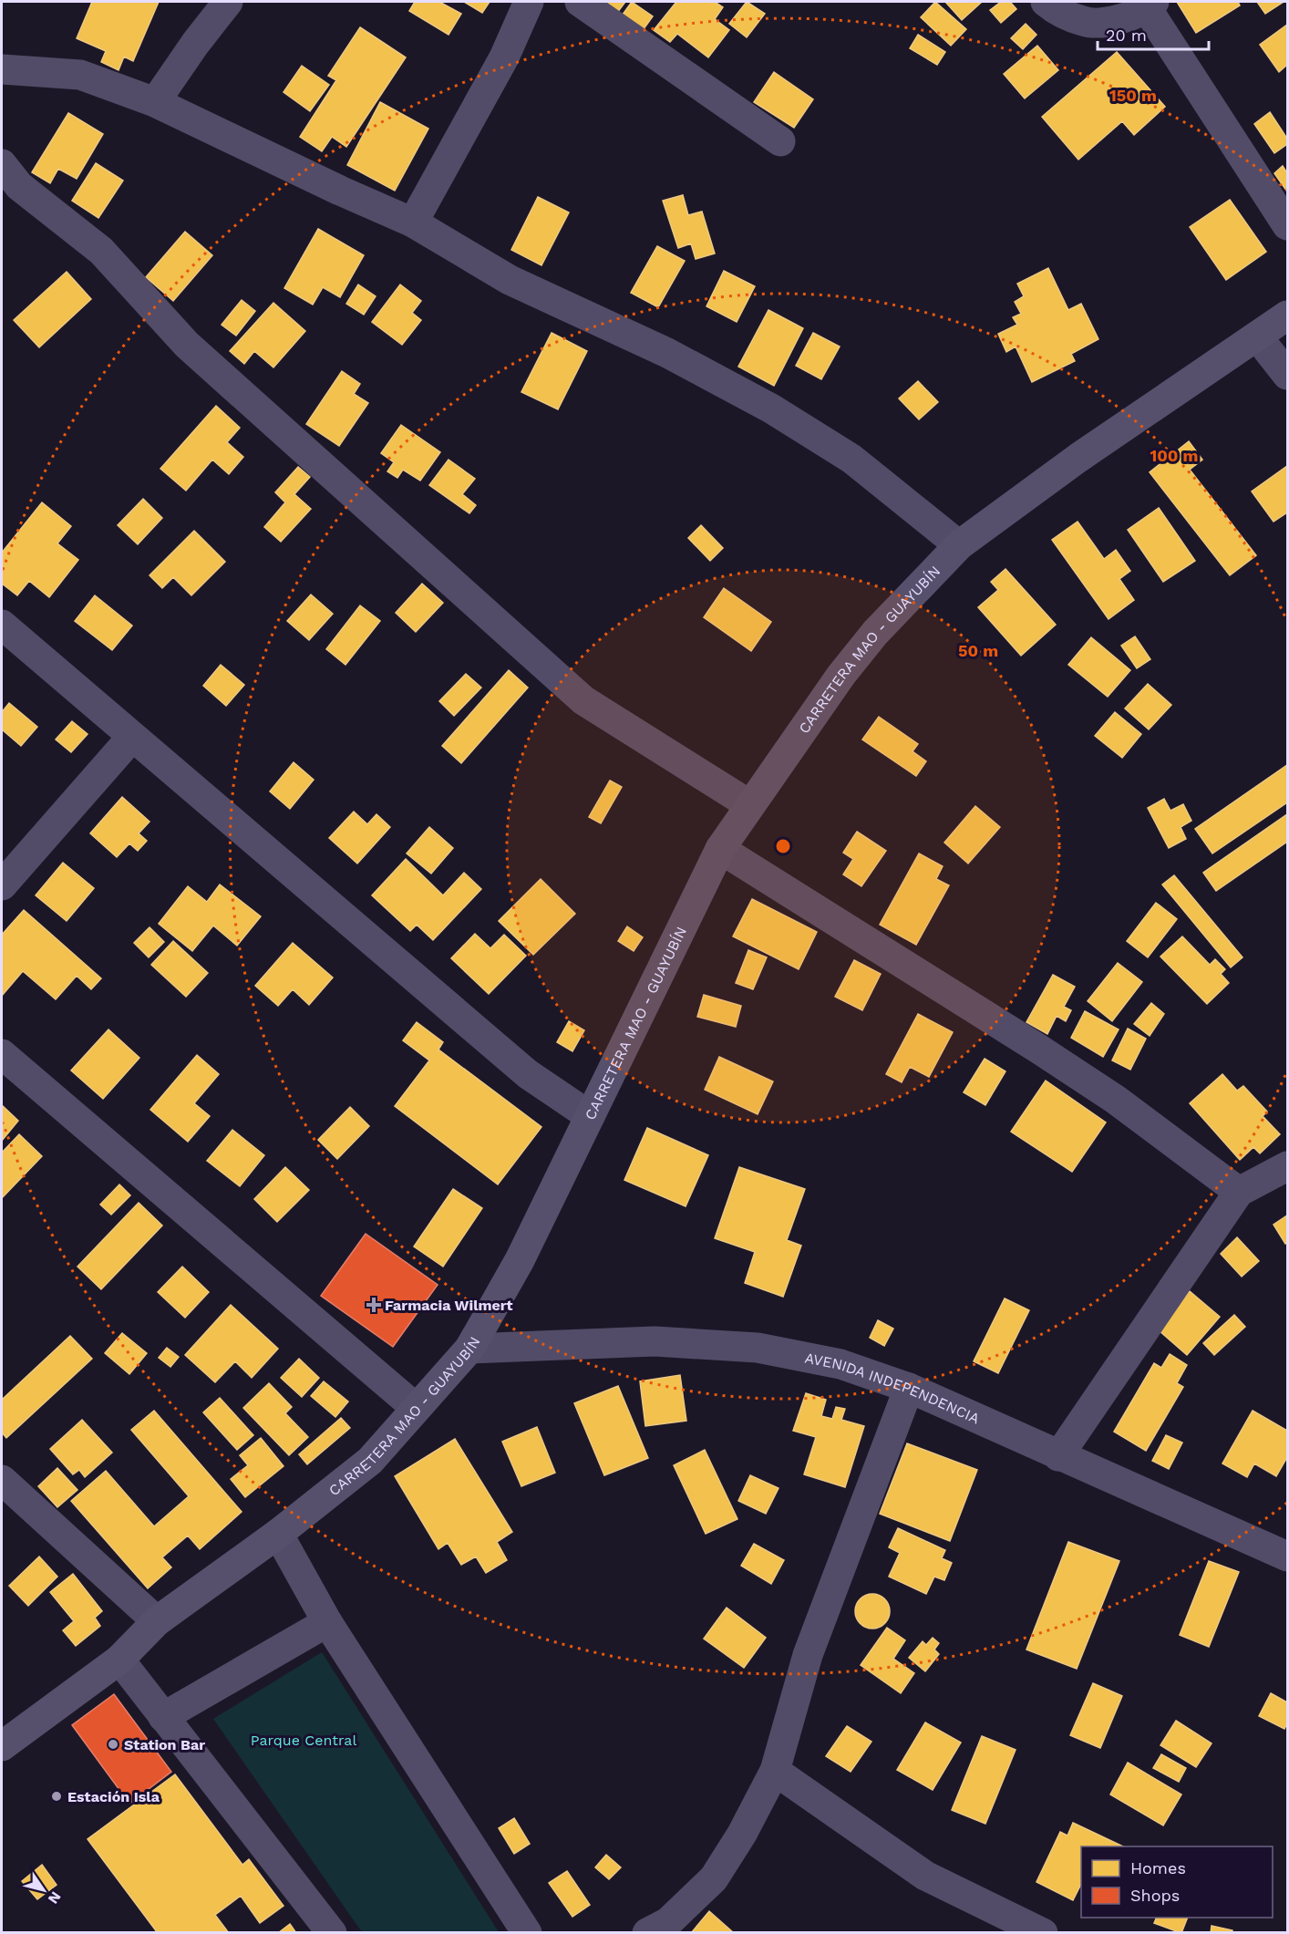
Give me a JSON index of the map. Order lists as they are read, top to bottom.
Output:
{
  "streets": {
    "main road": ["CARRETERA MAO - GUAYUBÍN"],
    "street": ["AVENIDA INDEPENDENCIA"]
  },
  "crossings": [
    ["CARRETERA MAO - GUAYUBÍN", "AVENIDA INDEPENDENCIA"]
  ],
  "parks": ["Parque Central"],
  "places": {
    "health": ["Farmacia Wilmert"],
    "other": ["Station Bar", "Estación Isla"]
  },
  "legend": ["Homes", "Shops"],
  "scale_bar": "20 m",
  "north": "bottom right",
  "rings": ["150 m", "100 m", "50 m"]
}
